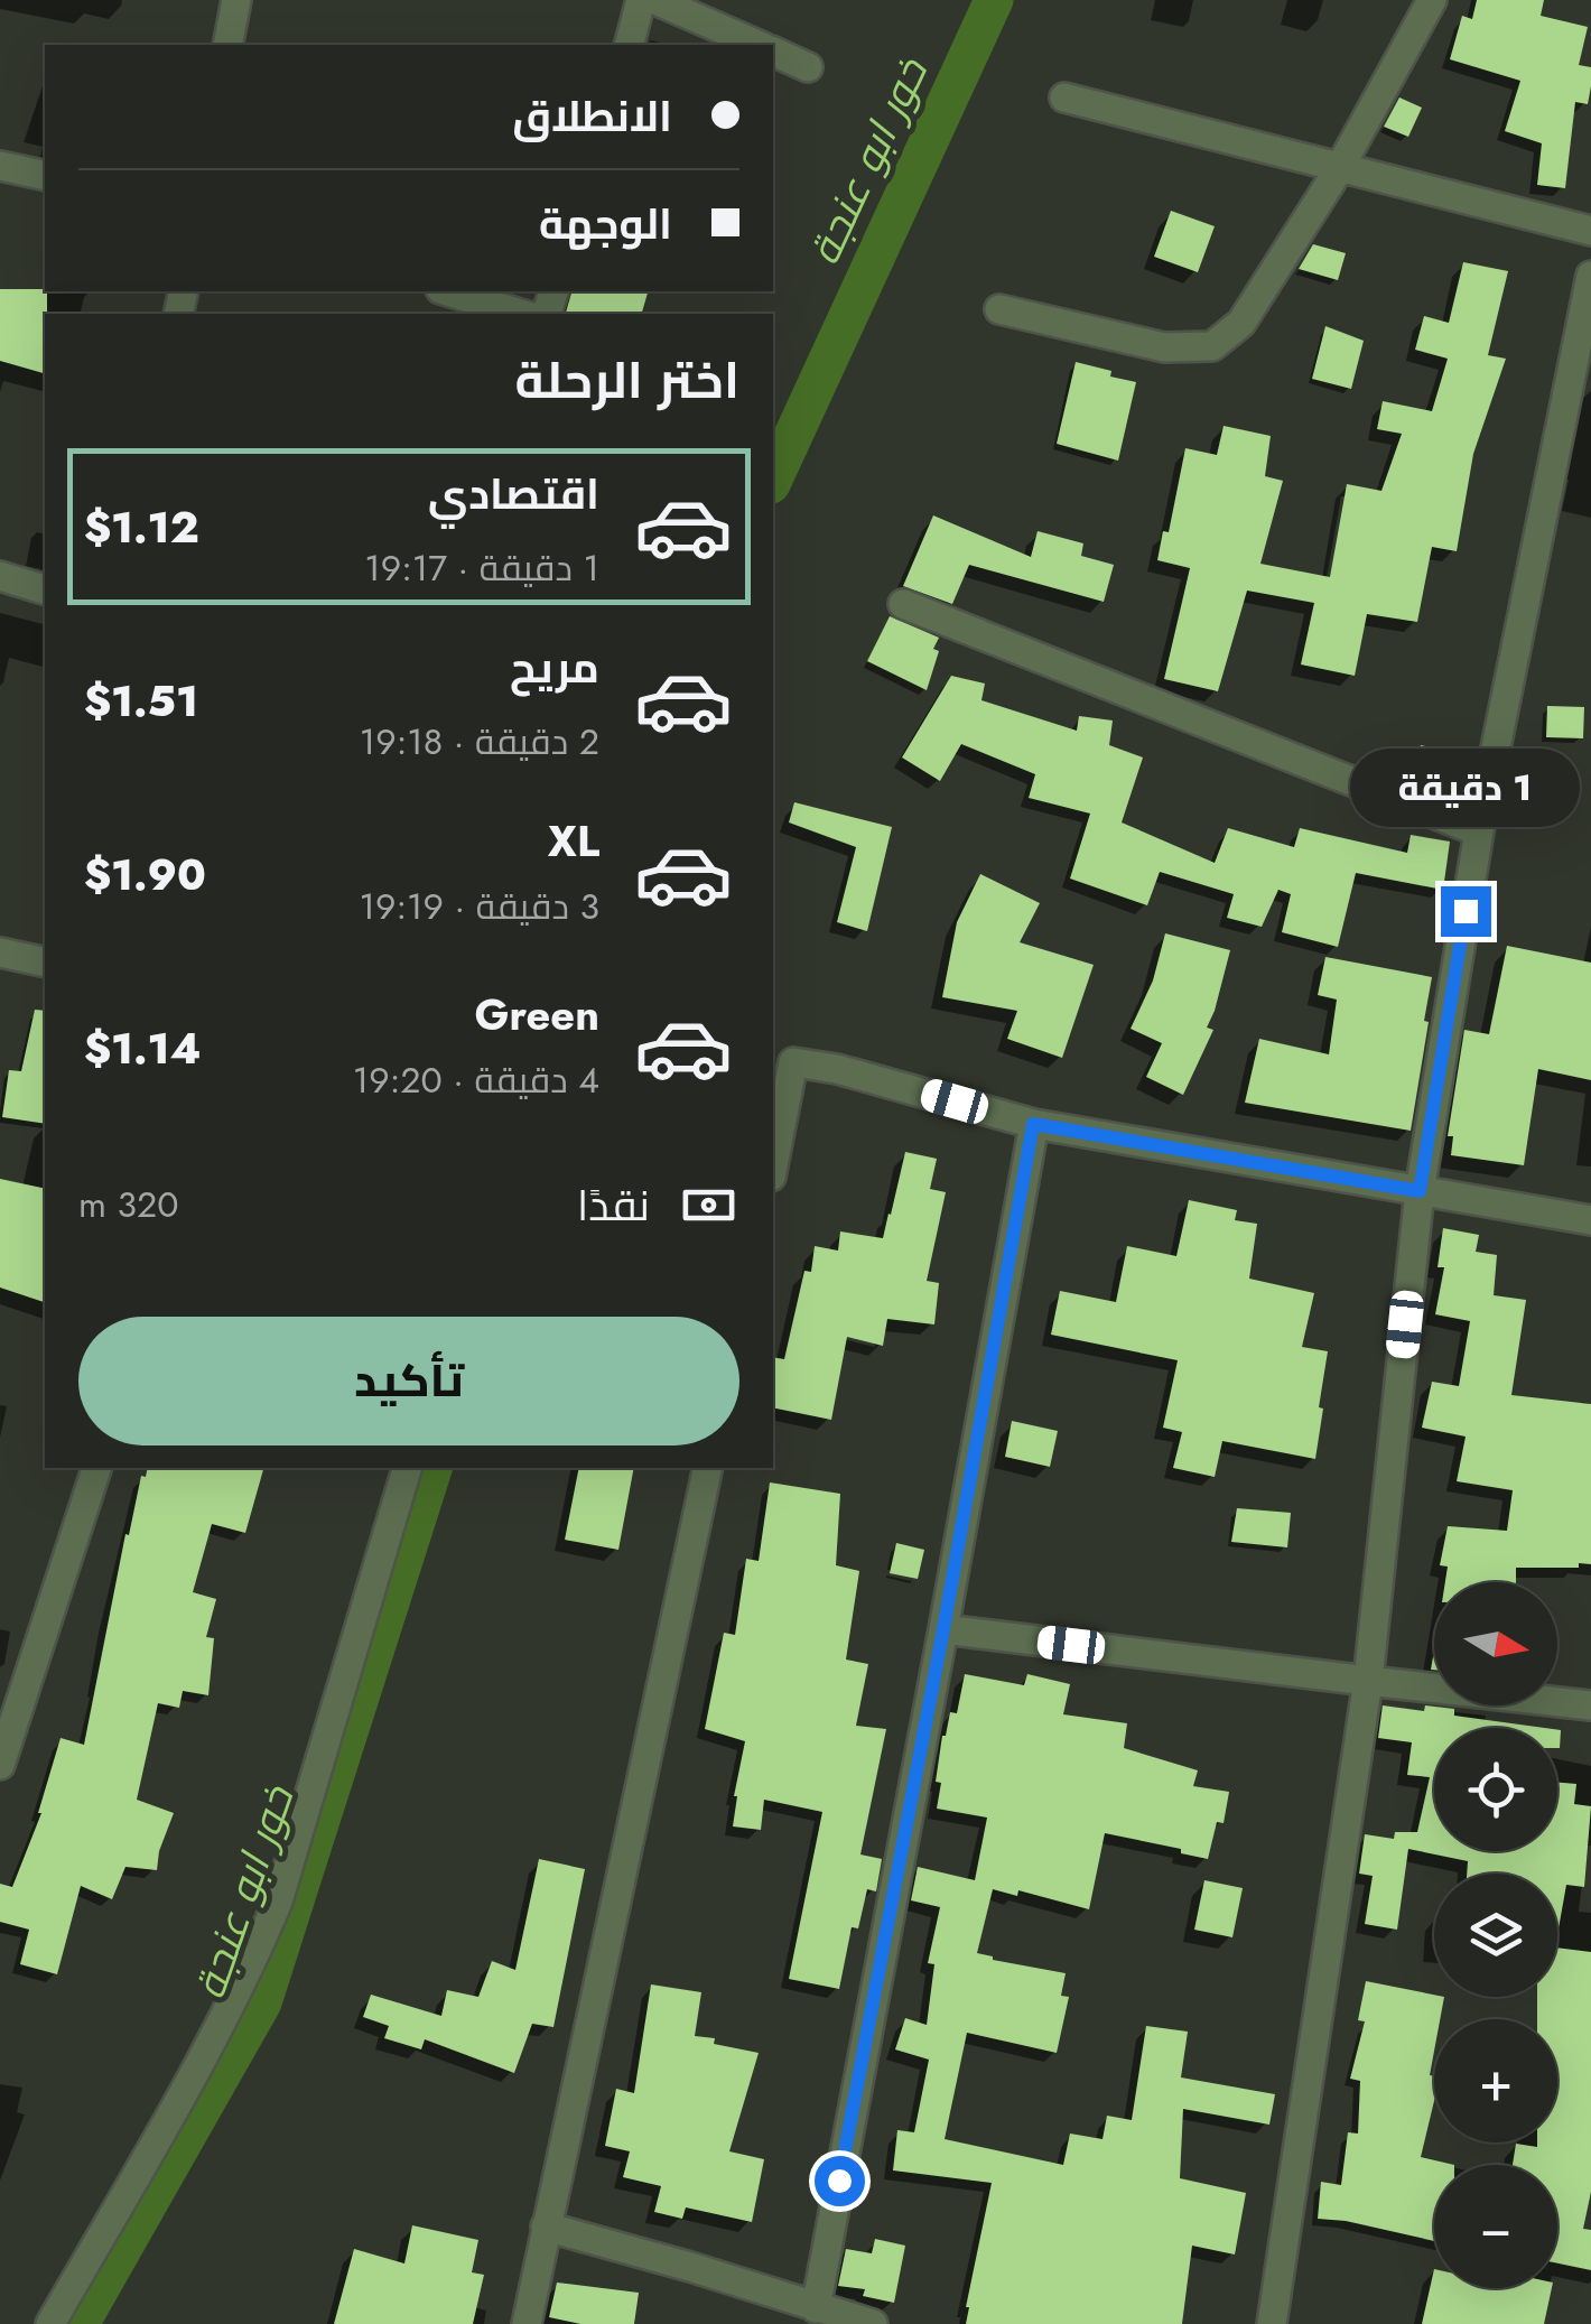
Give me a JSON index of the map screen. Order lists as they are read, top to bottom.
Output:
{
  "water": ["خور ابو عنجة"],
  "north": "right",
  "page": {
    "banner": ["الانطلاق", "الوجهة"],
    "heading": "اختر الرحلة",
    "list": [
      {
        "name": "اقتصادي",
        "note": "1 دقيقة · 19:17",
        "value": "$1.12"
      },
      {
        "name": "مريح",
        "note": "2 دقيقة · 19:18",
        "value": "$1.51"
      },
      {
        "name": "XL",
        "note": "3 دقيقة · 19:19",
        "value": "$1.90"
      },
      {
        "name": "Green",
        "note": "4 دقيقة · 19:20",
        "value": "$1.14"
      }
    ],
    "bubble": "1 دقيقة",
    "pay": ["نقدًا", "320 m"],
    "buttons": "تأكيد",
    "map_buttons": ["+", "−"]
  }
}
